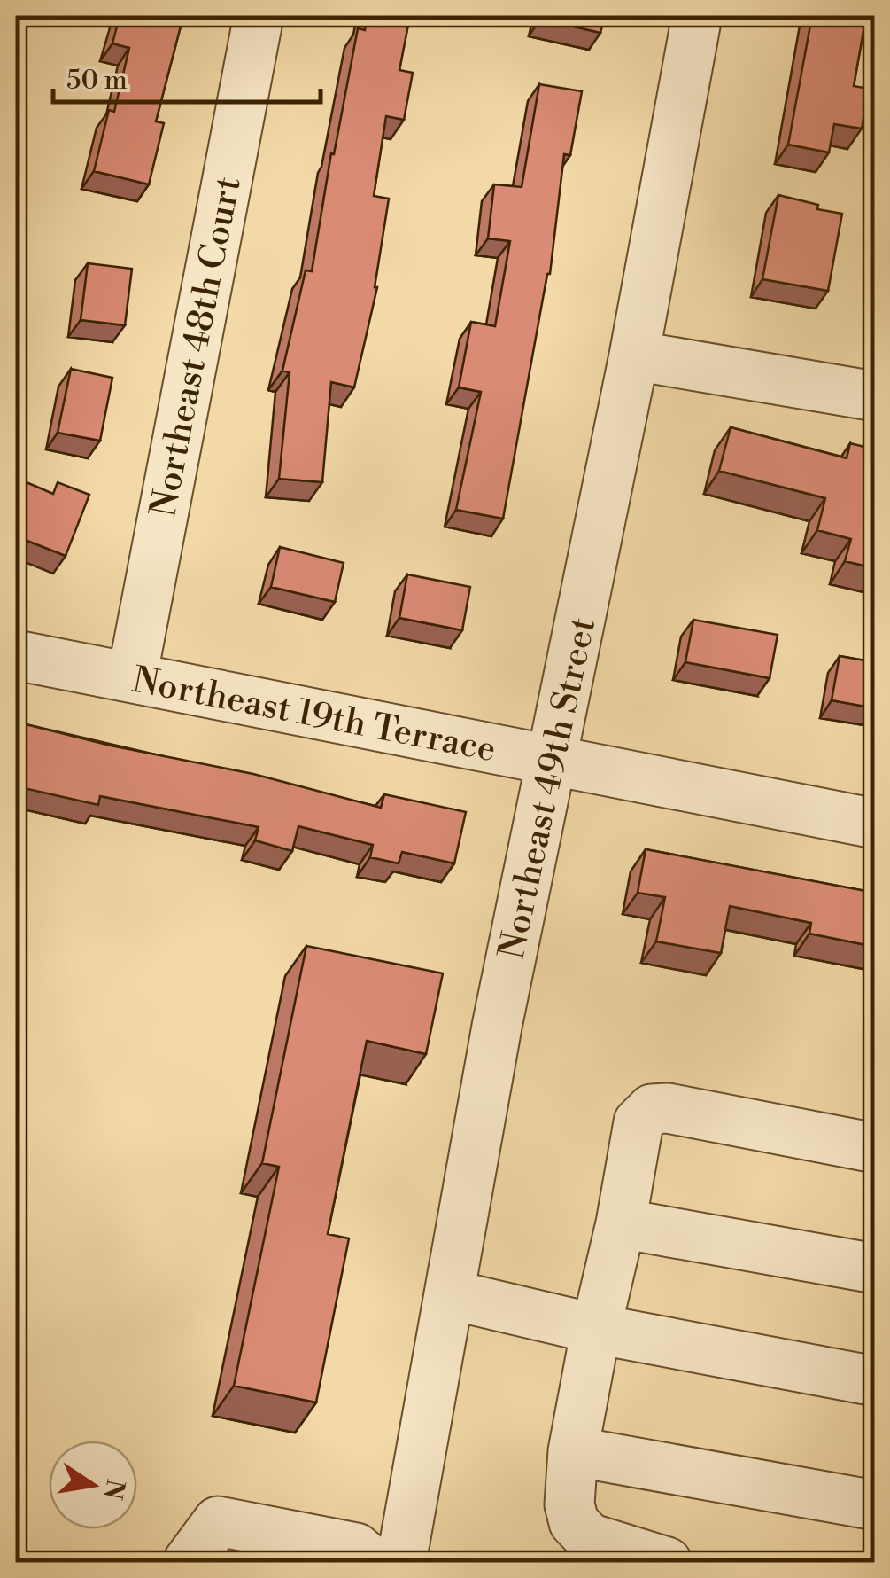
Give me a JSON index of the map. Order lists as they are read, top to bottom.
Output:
{
  "streets": {
    "street": ["Northeast 48th Court", "Northeast 19th Terrace", "Northeast 49th Street"]
  },
  "crossings": [
    ["Northeast 48th Court", "Northeast 19th Terrace"],
    ["Northeast 19th Terrace", "Northeast 49th Street"]
  ],
  "scale_bar": "50 m",
  "north": "right"
}
